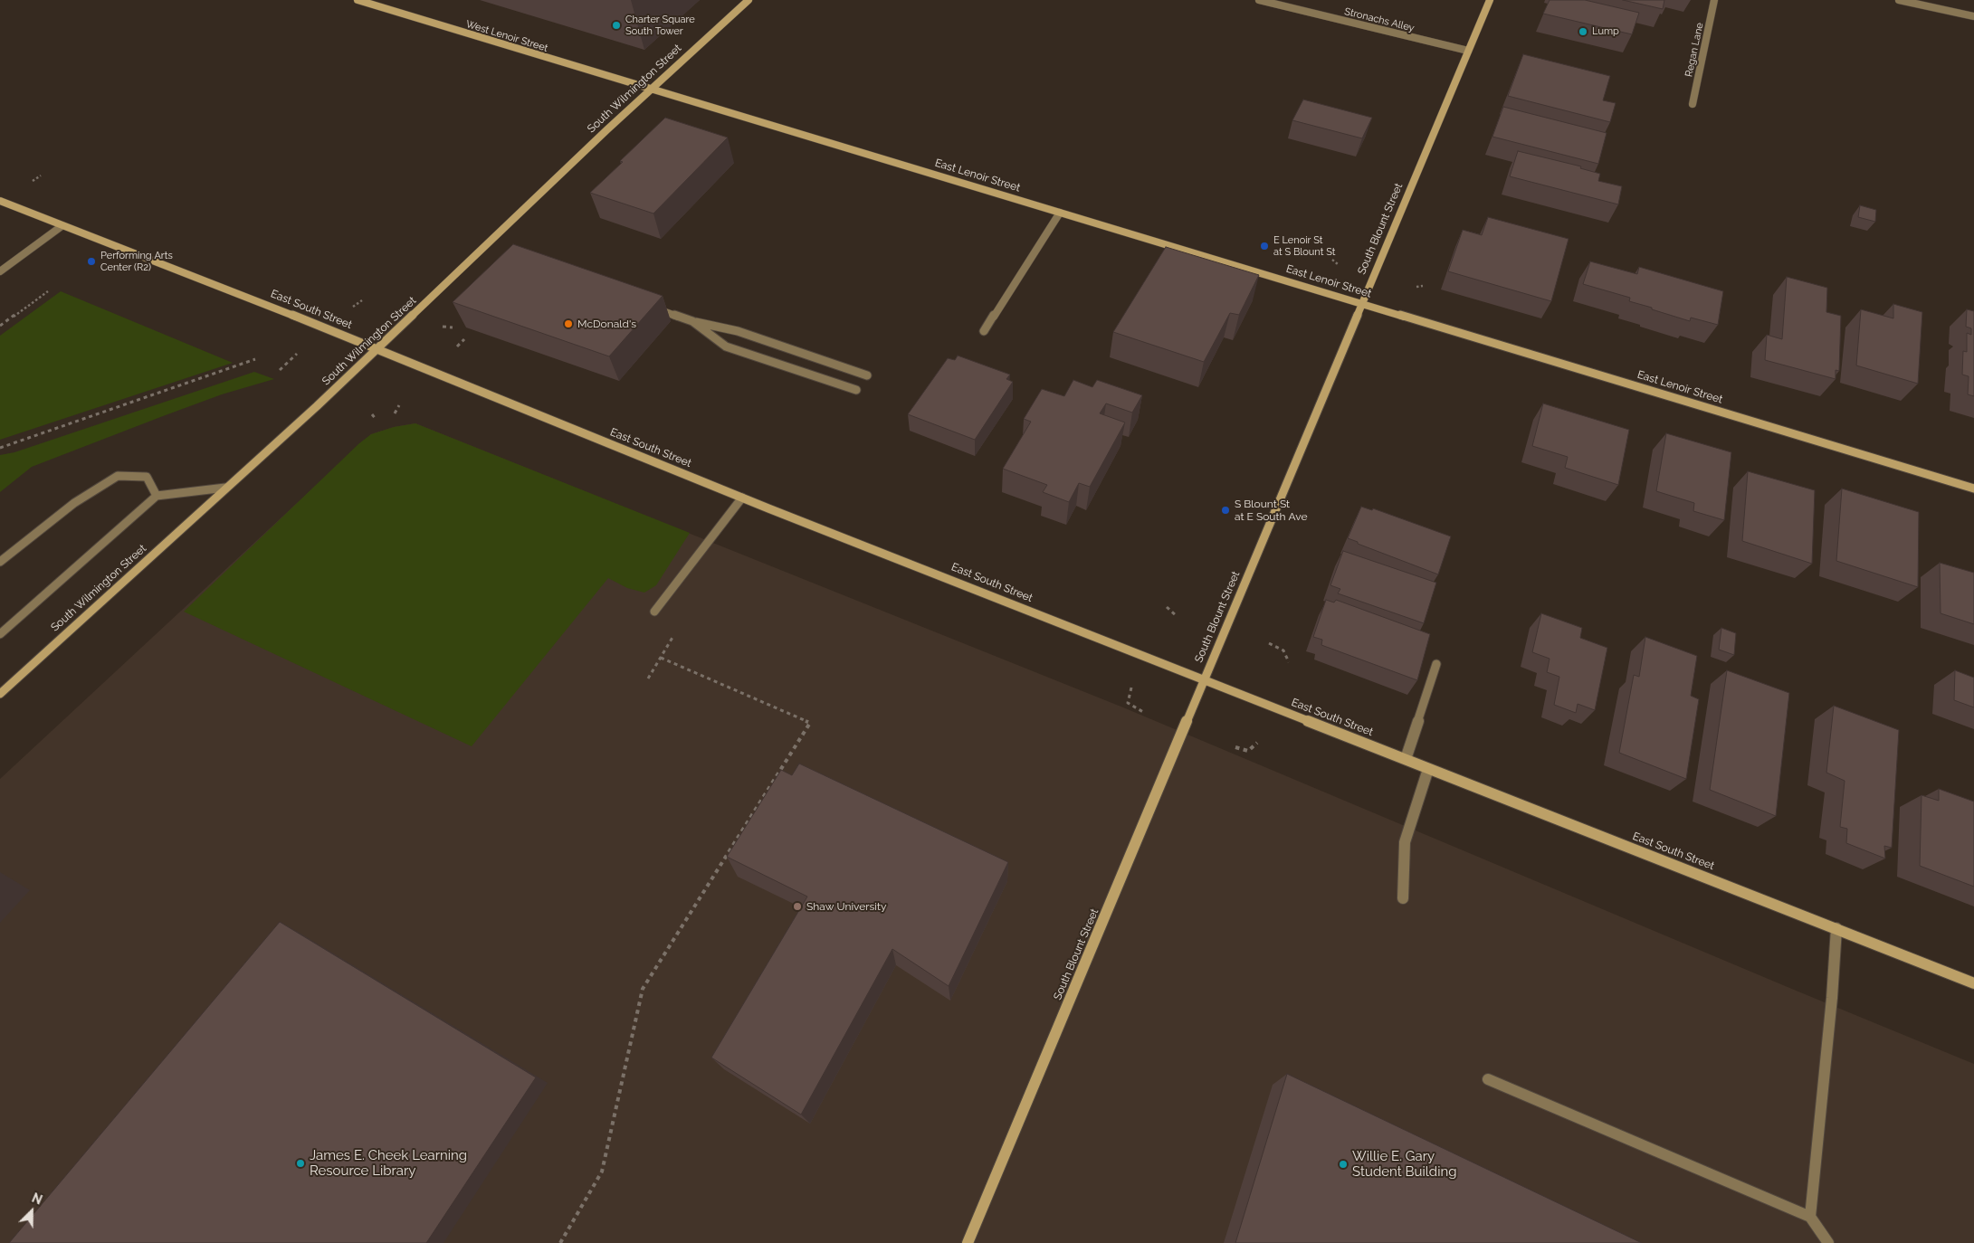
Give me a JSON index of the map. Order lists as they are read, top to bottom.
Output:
{
  "streets": {
    "main road": [
      "West Lenoir Street",
      "South Wilmington Street",
      "East Lenoir Street",
      "South Blount Street",
      "East South Street"
    ],
    "street": ["Stronachs Alley", "Regan Lane"]
  },
  "crossings": [
    ["Stronachs Alley", "South Blount Street"],
    ["West Lenoir Street", "South Wilmington Street"],
    ["West Lenoir Street", "East Lenoir Street"],
    ["South Wilmington Street", "East Lenoir Street"],
    ["South Wilmington Street", "East South Street"],
    ["East Lenoir Street", "South Blount Street"],
    ["South Blount Street", "East South Street"]
  ],
  "places": [
    "Charter Square South Tower",
    "Lump",
    "E Lenoir St at S Blount St",
    "Performing Arts Center (R2)",
    "McDonald's",
    "S Blount St at E South Ave",
    "Shaw University",
    "James E. Cheek Learning Resource Library",
    "Willie E. Gary Student Building"
  ],
  "north": "top right"
}
